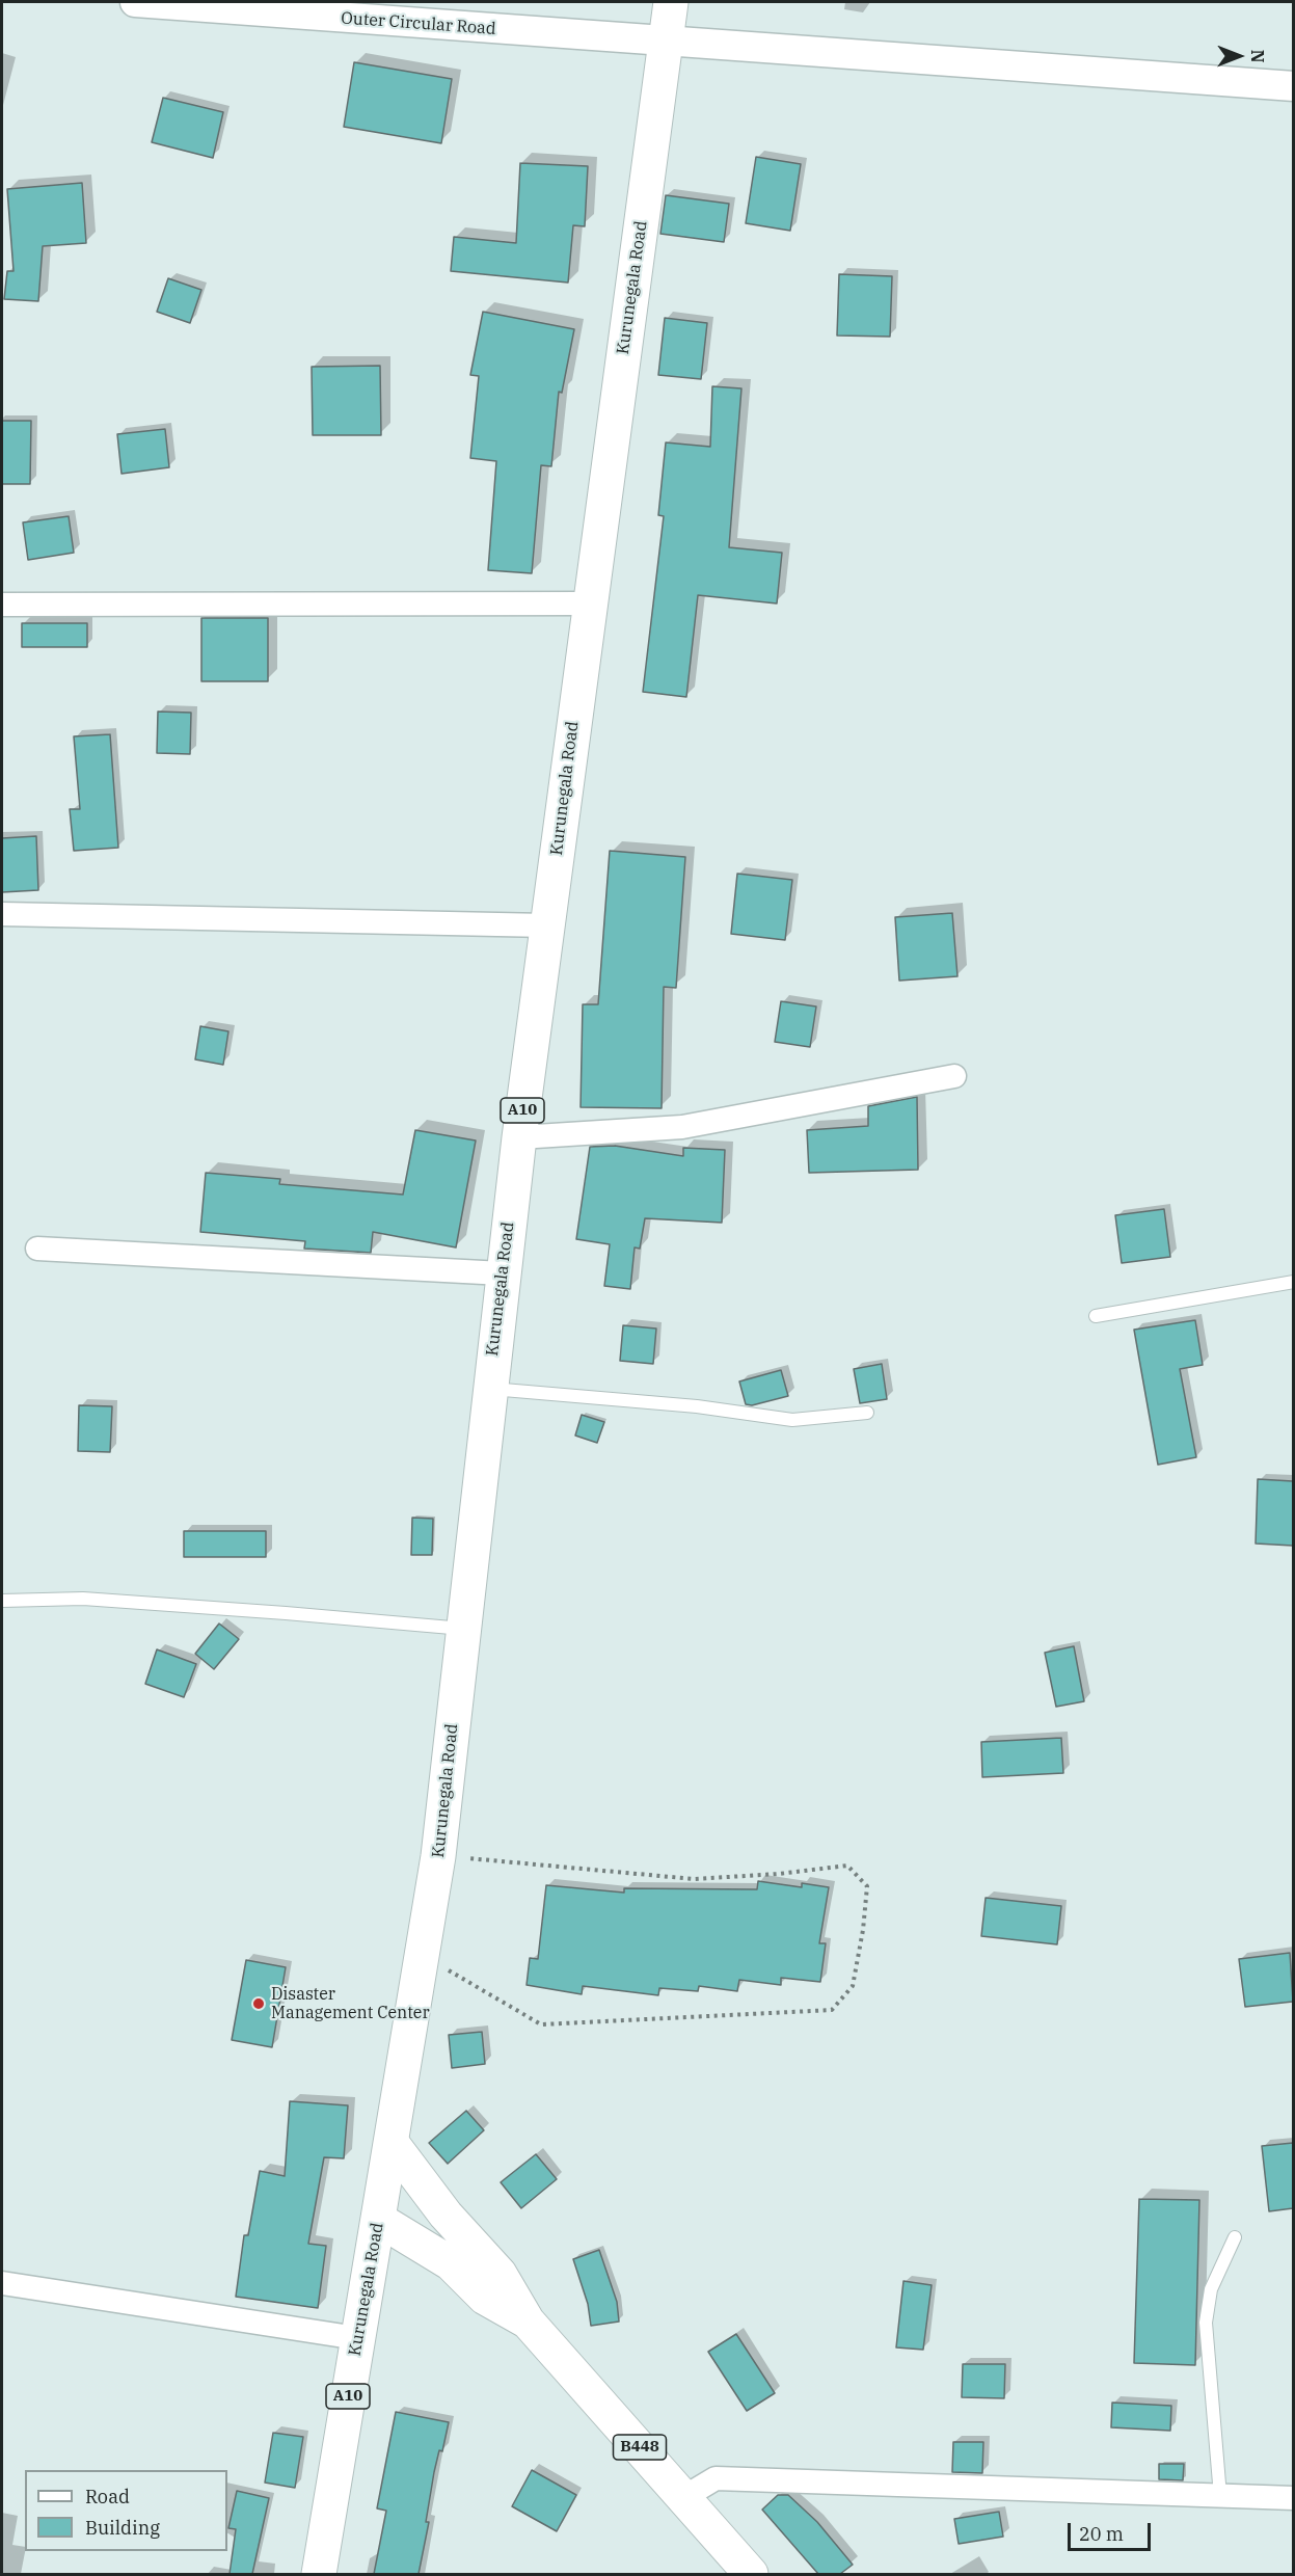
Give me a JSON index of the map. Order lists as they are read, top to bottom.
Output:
{
  "streets": {
    "main road": ["Kurunegala Road", "A10", "B448"],
    "street": ["Outer Circular Road"]
  },
  "crossings": [
    ["Outer Circular Road", "Kurunegala Road"],
    ["Kurunegala Road", "B448"]
  ],
  "places": ["Disaster Management Center"],
  "legend": ["Road", "Building"],
  "scale_bar": "20 m",
  "north": "right"
}
